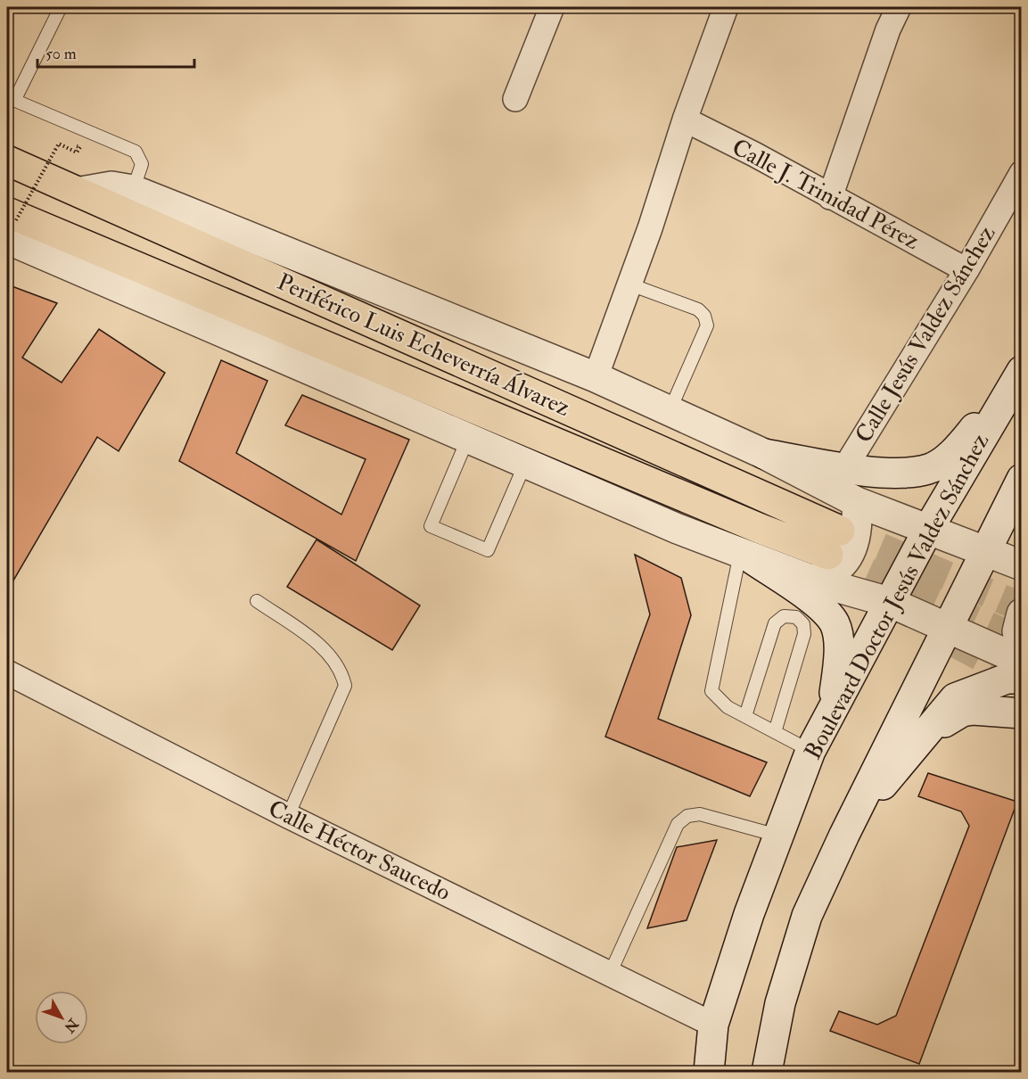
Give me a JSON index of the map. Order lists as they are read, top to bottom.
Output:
{
  "streets": {
    "highway": ["Periférico Luis Echeverría Álvarez"],
    "main road": ["Boulevard Doctor Jesús Valdez Sánchez"],
    "street": ["Calle J. Trinidad Pérez", "Calle Jesús Valdez Sánchez", "Calle Héctor Saucedo"]
  },
  "crossings": [
    ["Calle J. Trinidad Pérez", "Calle Jesús Valdez Sánchez"],
    ["Boulevard Doctor Jesús Valdez Sánchez", "Calle Héctor Saucedo"]
  ],
  "scale_bar": "50 m",
  "north": "bottom right"
}
